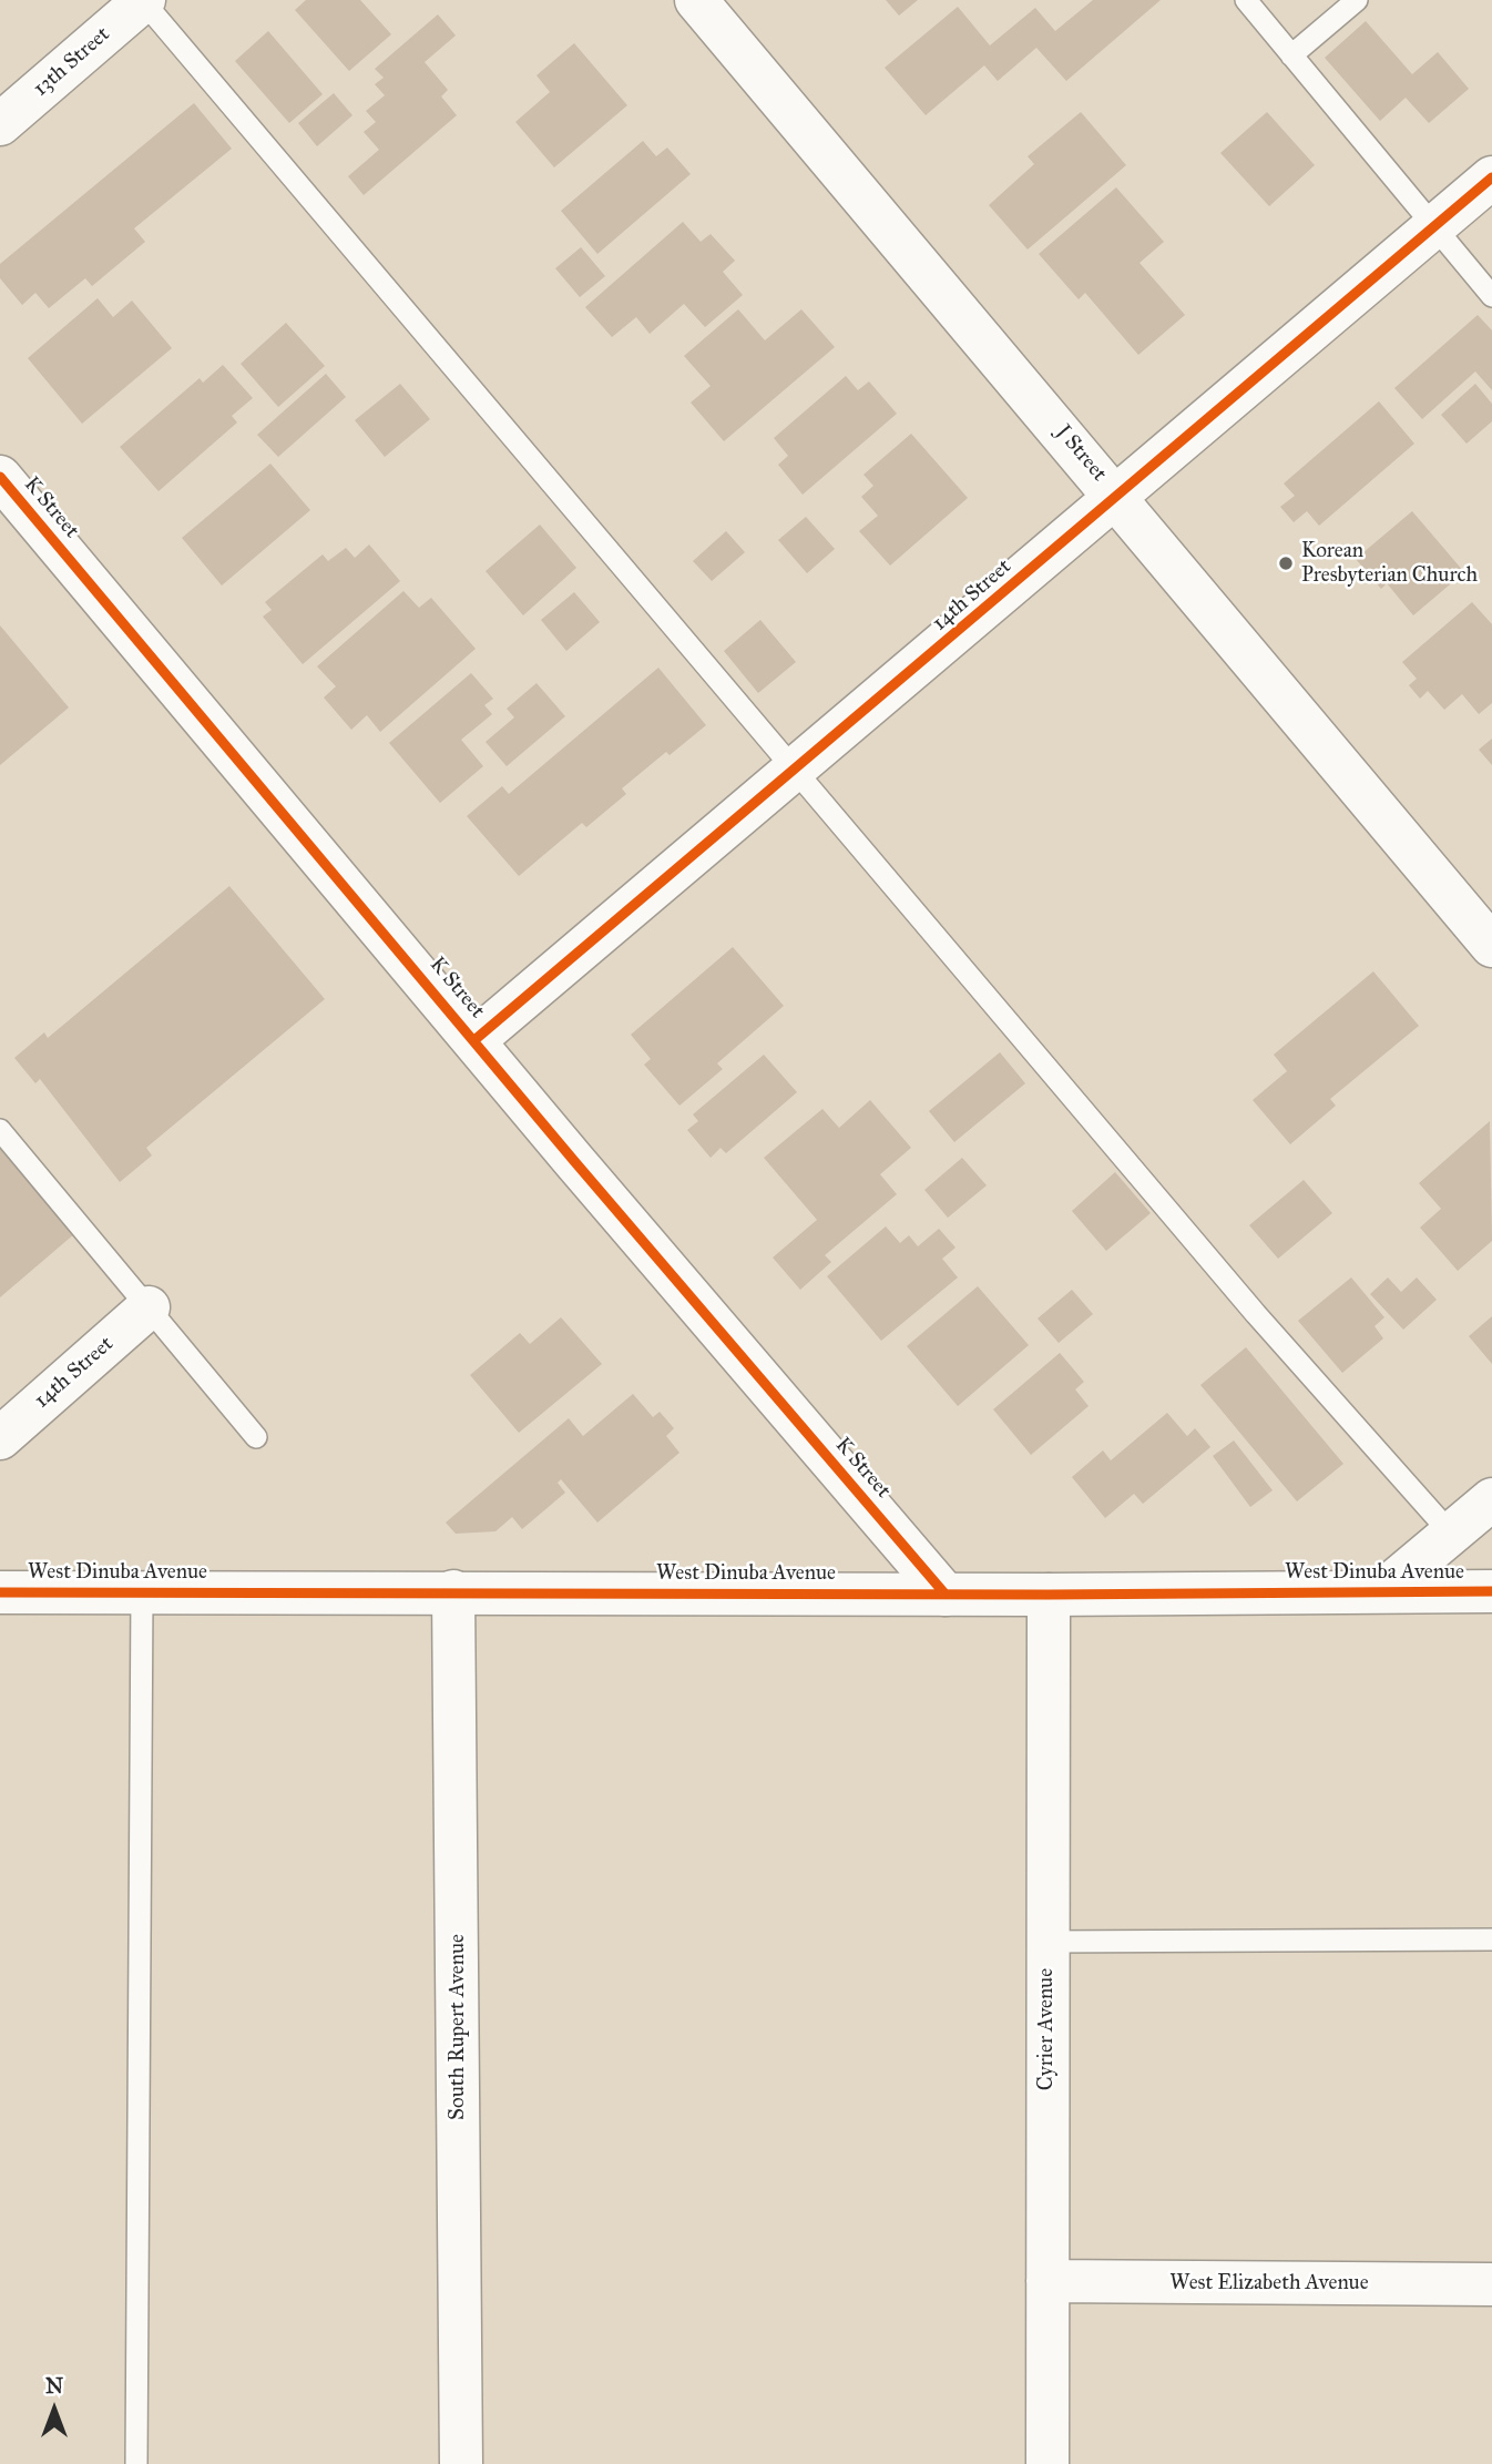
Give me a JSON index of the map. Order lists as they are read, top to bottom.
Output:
{
  "streets": {
    "street": [
      "13th Street",
      "J Street",
      "K Street",
      "14th Street",
      "West Dinuba Avenue",
      "South Rupert Avenue",
      "Cyrier Avenue",
      "West Elizabeth Avenue"
    ]
  },
  "crossings": [
    ["J Street", "14th Street"],
    ["K Street", "14th Street"],
    ["K Street", "West Dinuba Avenue"],
    ["West Dinuba Avenue", "South Rupert Avenue"],
    ["West Dinuba Avenue", "Cyrier Avenue"],
    ["Cyrier Avenue", "West Elizabeth Avenue"]
  ],
  "places": ["Korean Presbyterian Church"],
  "north": "top"
}
